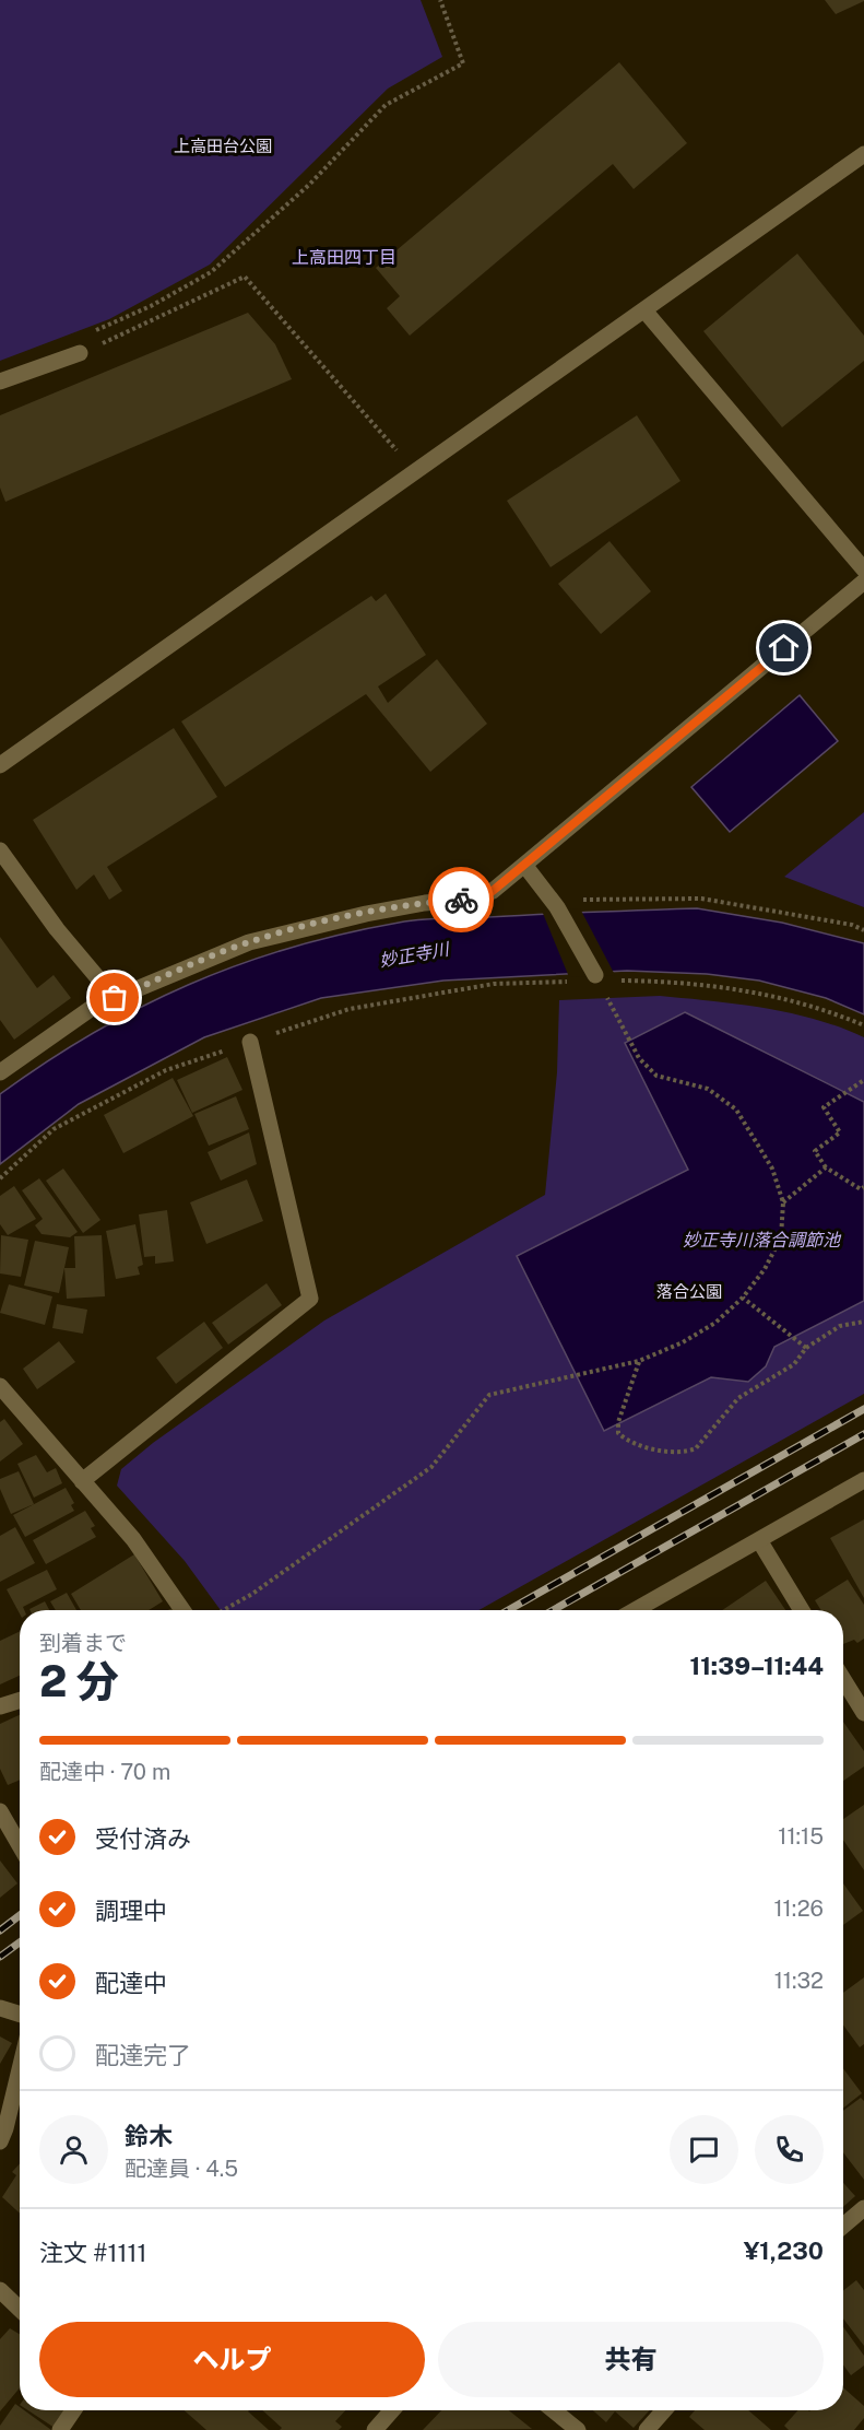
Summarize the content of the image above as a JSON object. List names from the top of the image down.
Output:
{
  "districts": ["上高田四丁目"],
  "water": ["妙正寺川", "妙正寺川落合調節池"],
  "parks": ["上高田台公園", "落合公園"],
  "page": {
    "heading": ["2 分", "到着まで", "11:39–11:44"],
    "panel": [
      "鈴木",
      "配達員 · 4.5",
      "注文 #1111",
      "¥1,230"
    ],
    "bar": "配達中 · 70 m",
    "list": [
      ["受付済み", "11:15"],
      ["調理中", "11:26"],
      ["配達中", "11:32"],
      "配達完了"
    ],
    "buttons": ["ヘルプ", "共有"]
  }
}
